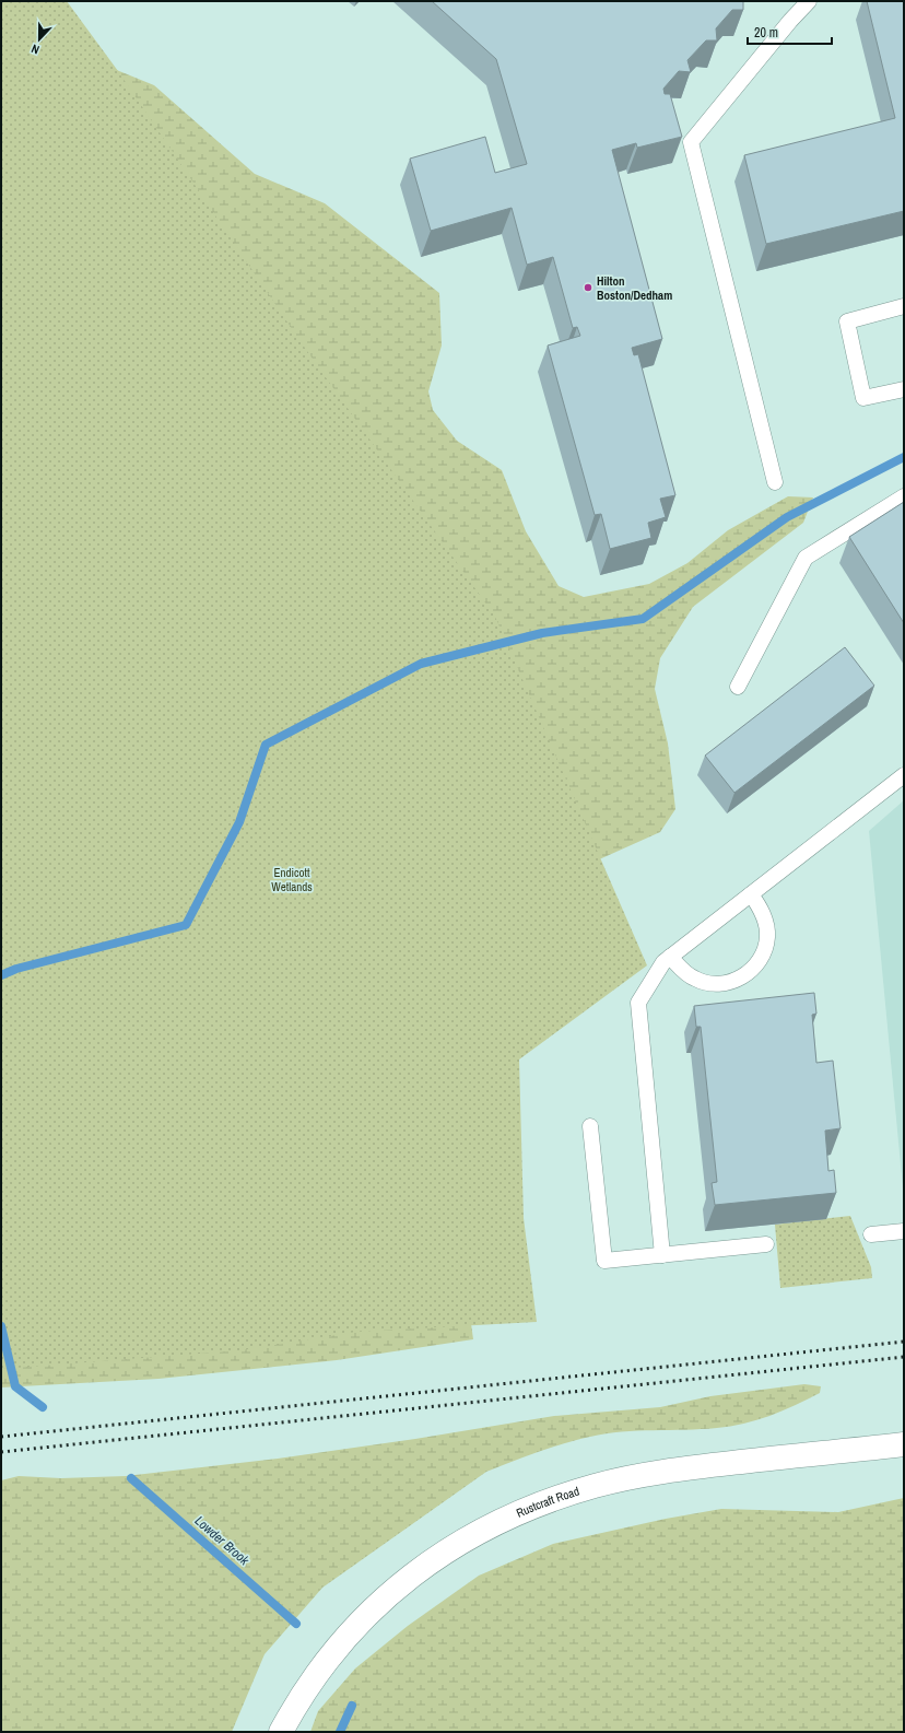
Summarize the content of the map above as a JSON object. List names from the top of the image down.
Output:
{
  "streets": {
    "main road": ["Rustcraft Road"]
  },
  "water": ["Lowder Brook"],
  "parks": ["Endicott Wetlands"],
  "places": ["Hilton Boston/Dedham"],
  "scale_bar": "20 m",
  "north": "bottom"
}
